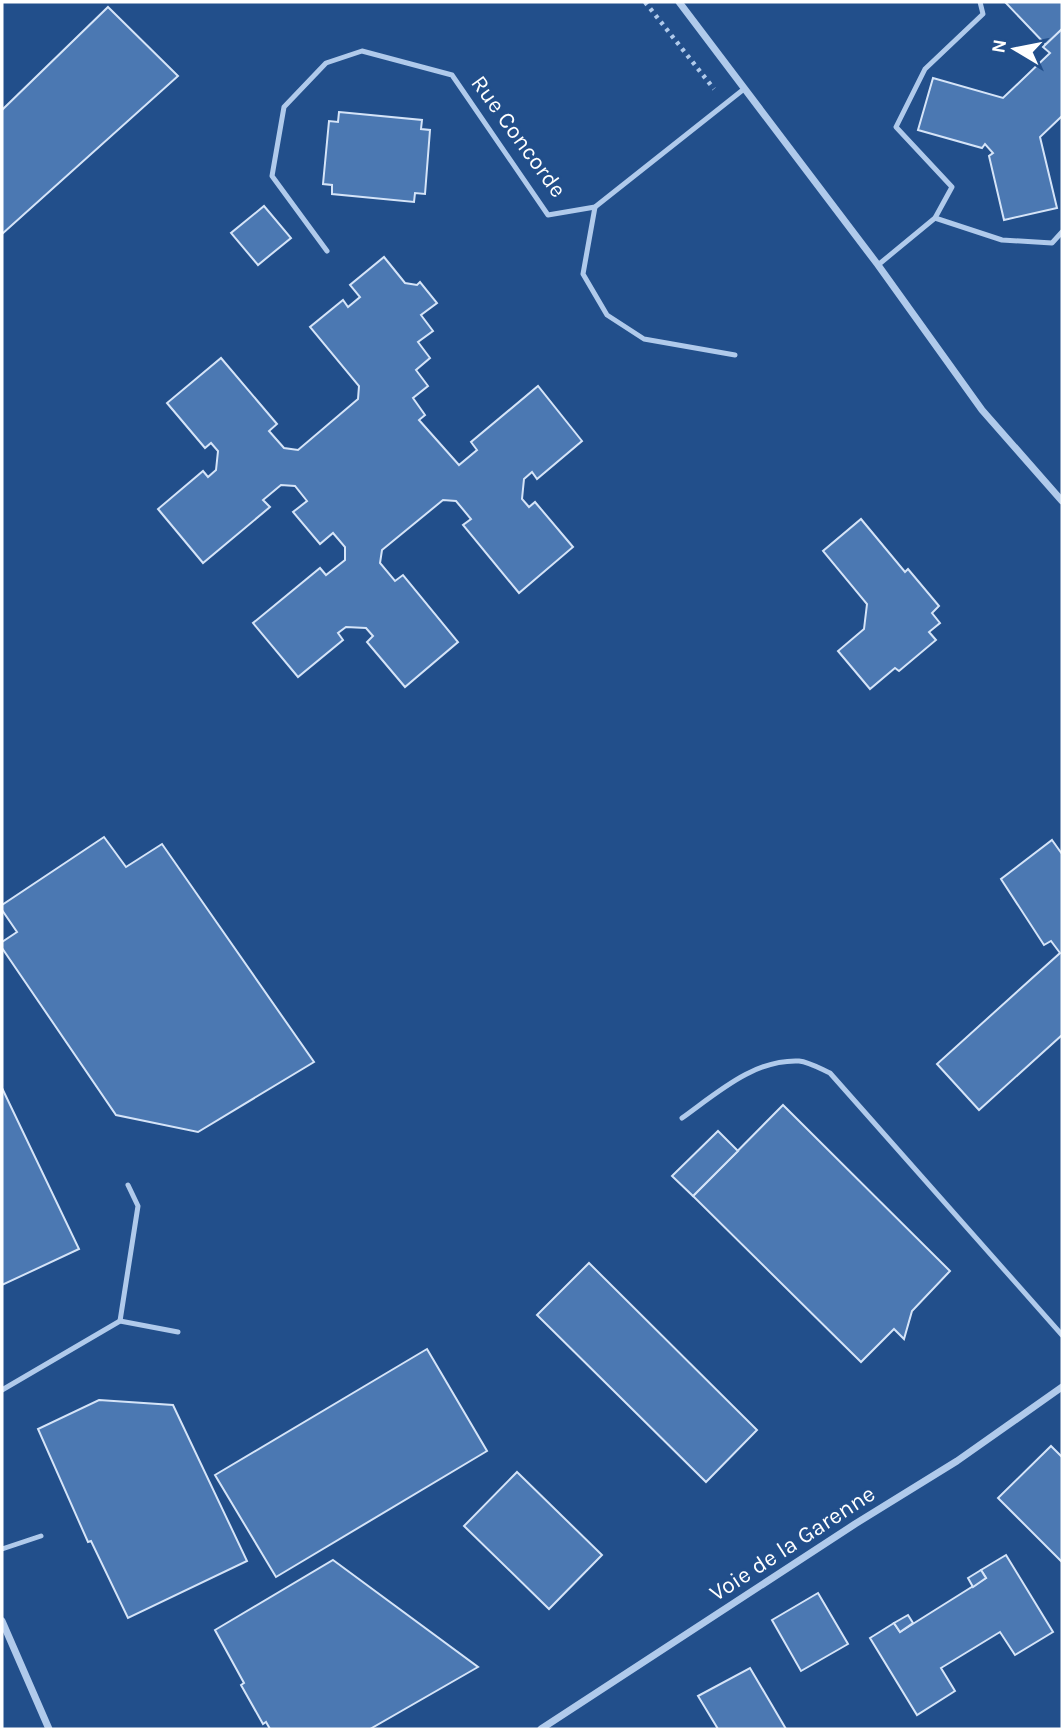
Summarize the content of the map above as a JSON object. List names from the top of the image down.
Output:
{
  "streets": {
    "street": ["Voie de la Garenne"],
    "lane": ["Rue Concorde"]
  },
  "north": "left"
}
